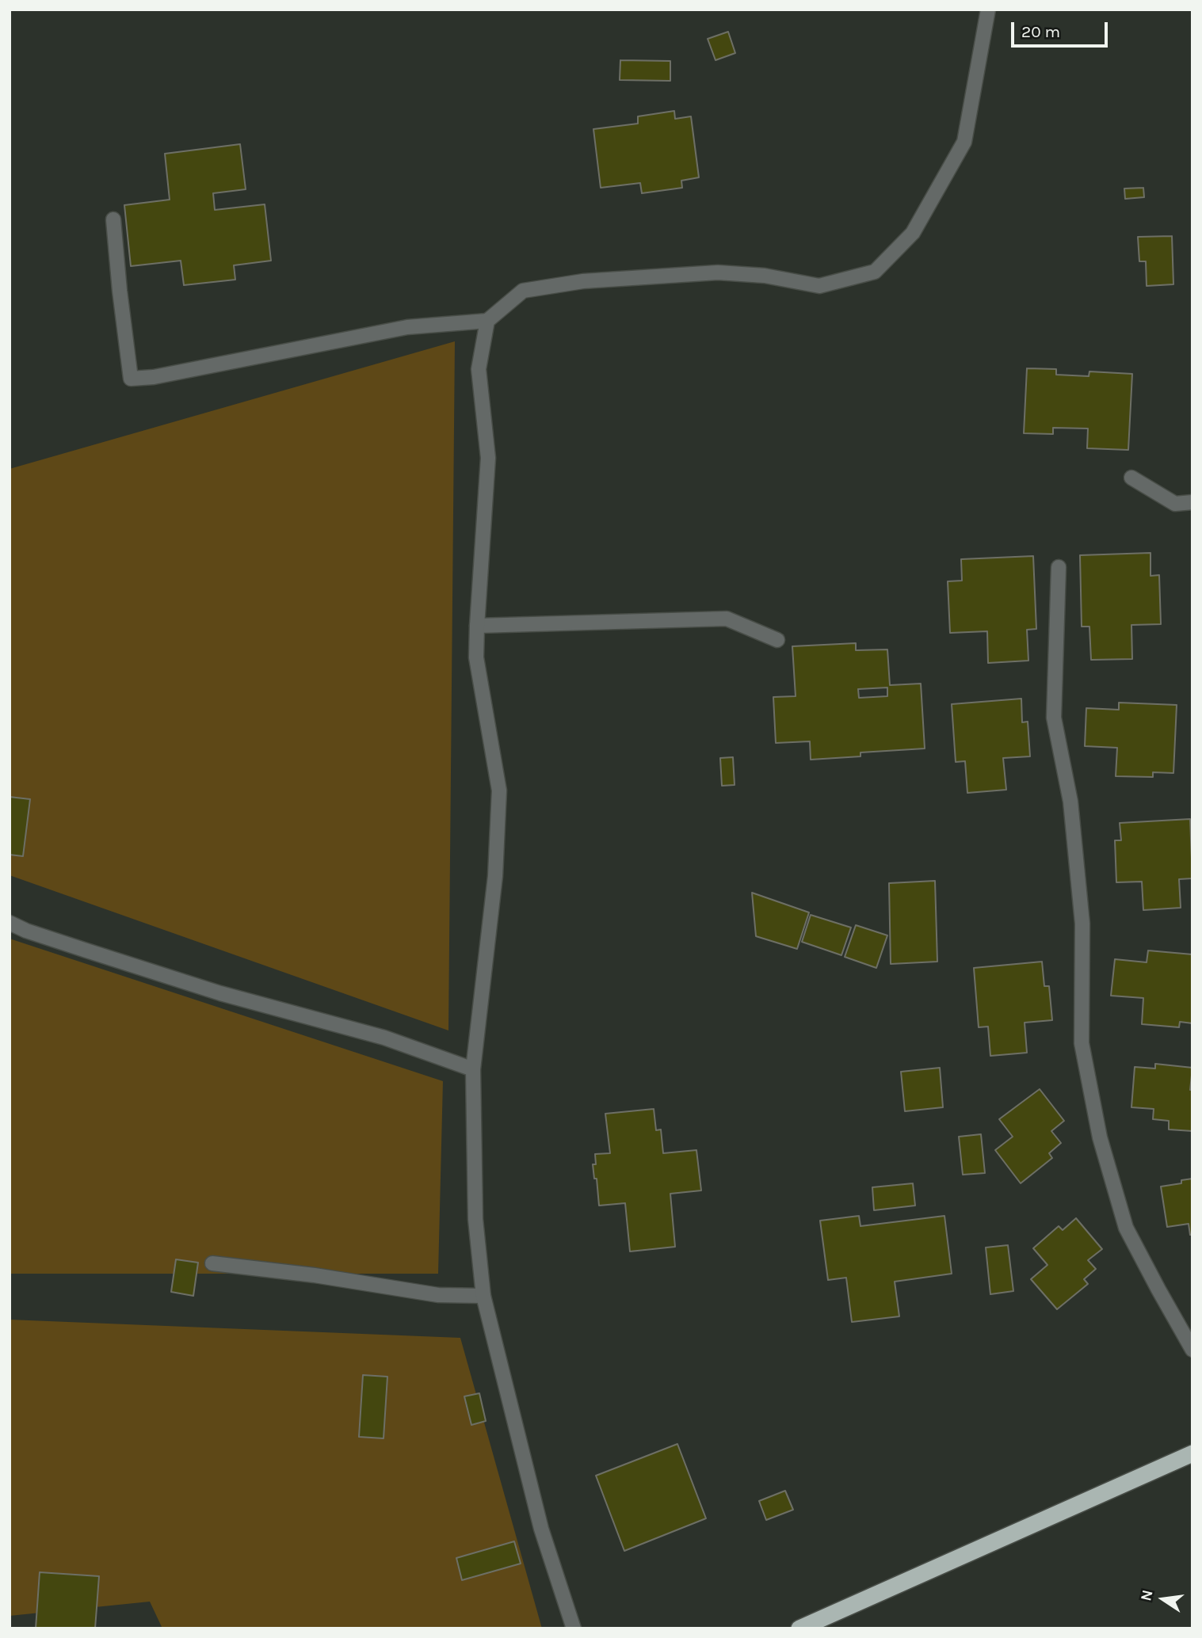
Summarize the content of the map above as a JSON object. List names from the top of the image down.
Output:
{
  "scale_bar": "20 m",
  "north": "left"
}
